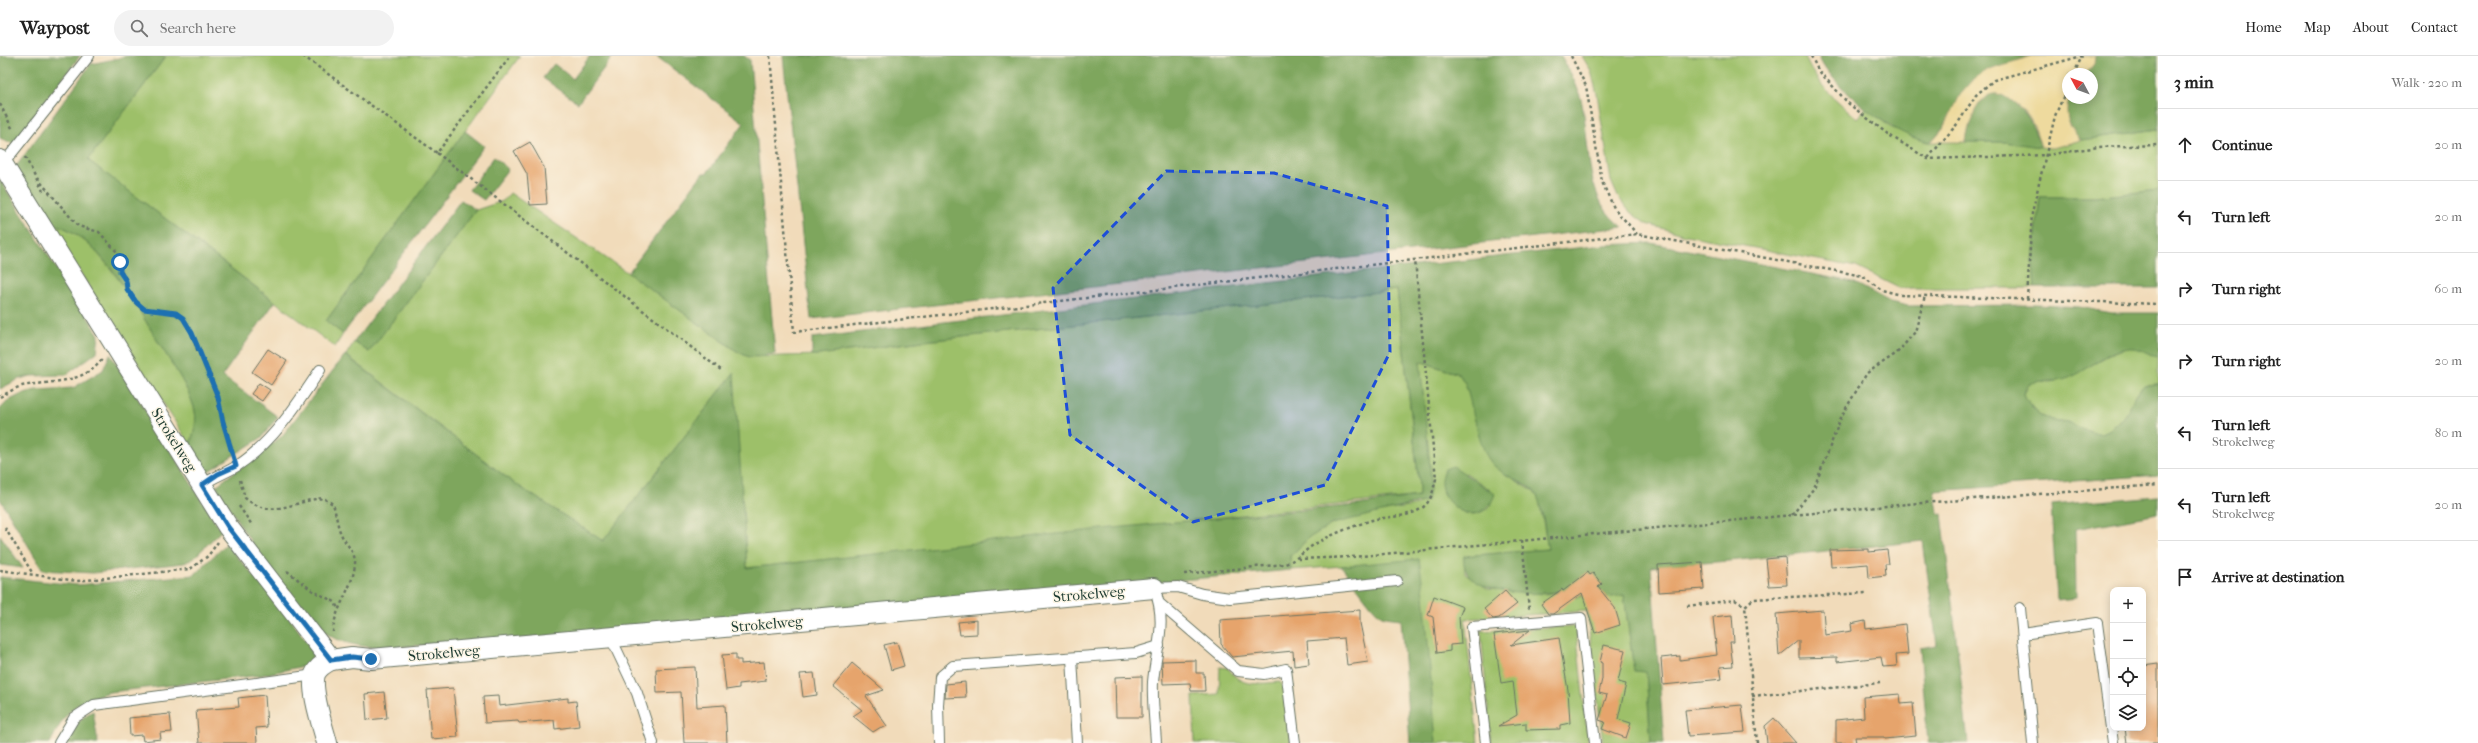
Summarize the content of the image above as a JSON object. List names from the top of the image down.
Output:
{
  "streets": {
    "street": ["Strokelweg"]
  },
  "north": "top left",
  "page": {
    "header": "Waypost",
    "search": "Search here",
    "nav": [
      "Home",
      "Map",
      "About",
      "Contact"
    ],
    "heading": ["3 min", "Walk · 220 m"],
    "list": [
      ["Continue", "20 m"],
      ["Turn left", "20 m"],
      ["Turn right", "60 m"],
      ["Turn right", "20 m"],
      ["Turn left", "Strokelweg", "80 m"],
      ["Turn left", "Strokelweg", "20 m"],
      "Arrive at destination"
    ],
    "map_buttons": ["+", "−"]
  }
}
